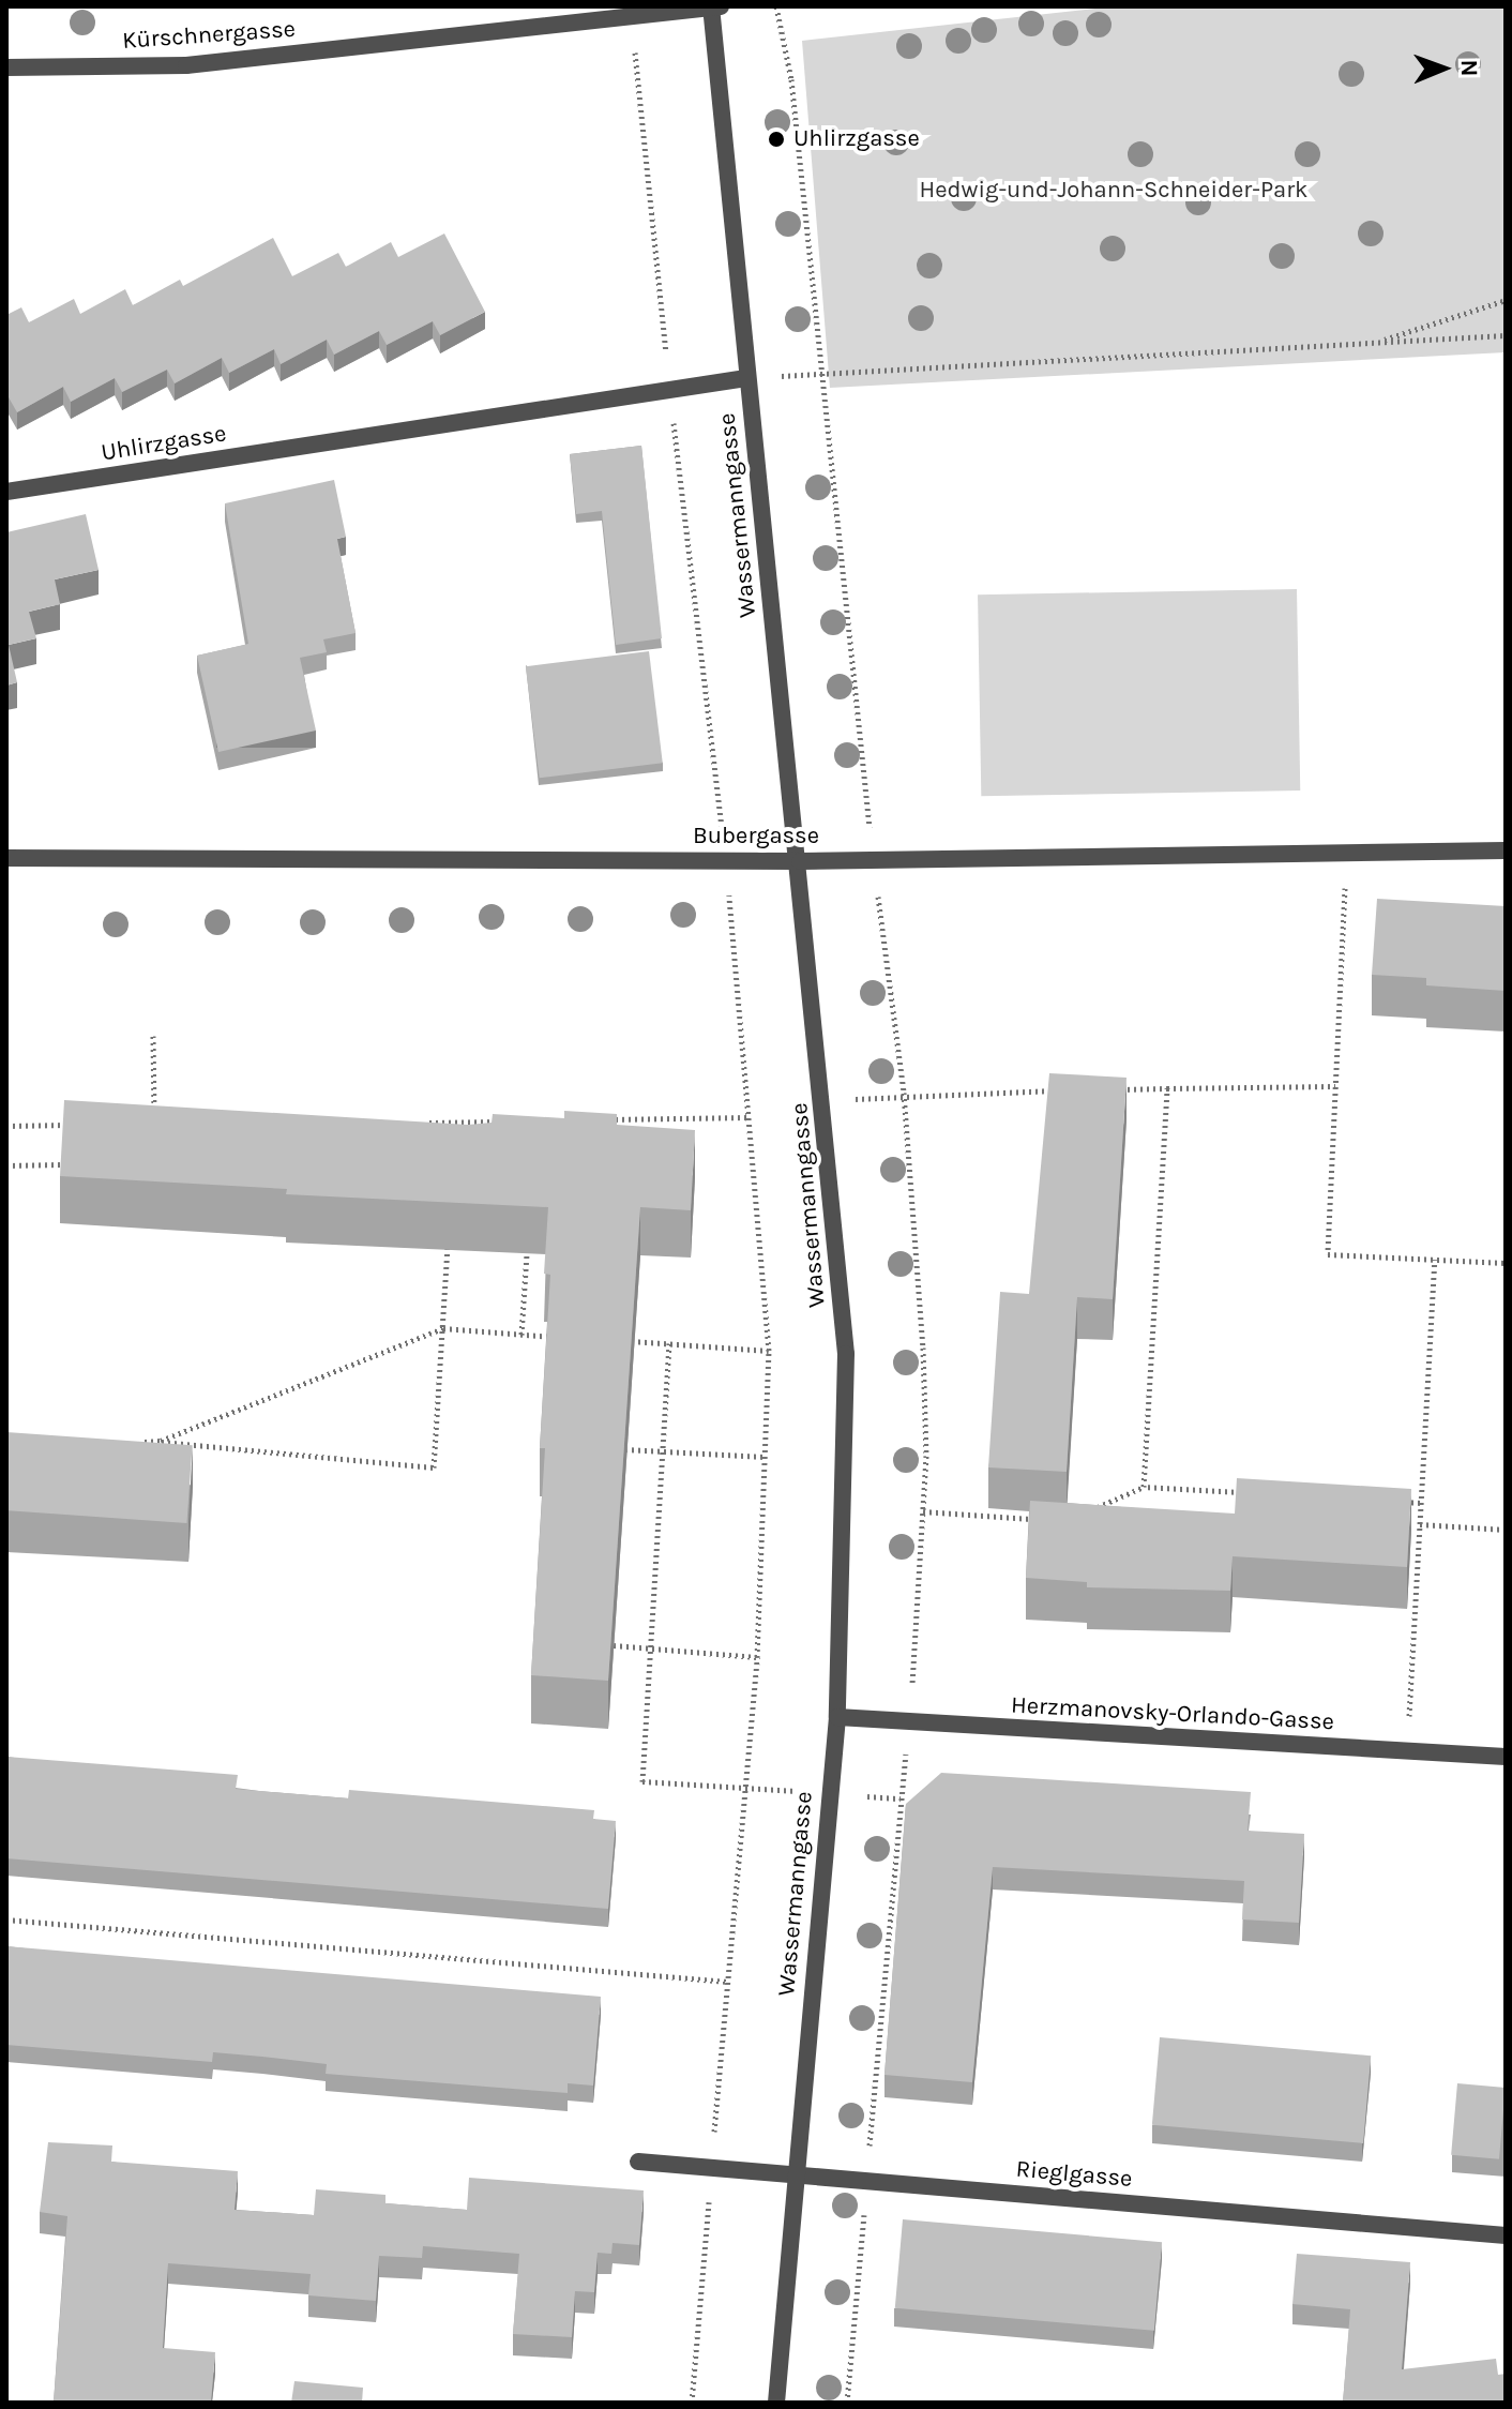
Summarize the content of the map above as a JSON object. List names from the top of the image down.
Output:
{
  "streets": {
    "street": [
      "Kürschnergasse",
      "Uhlirzgasse",
      "Wassermanngasse",
      "Bubergasse",
      "Herzmanovsky-Orlando-Gasse",
      "Rieglgasse"
    ]
  },
  "crossings": [
    ["Kürschnergasse", "Wassermanngasse"],
    ["Uhlirzgasse", "Wassermanngasse"],
    ["Wassermanngasse", "Bubergasse"],
    ["Wassermanngasse", "Herzmanovsky-Orlando-Gasse"],
    ["Wassermanngasse", "Rieglgasse"]
  ],
  "parks": ["Hedwig-und-Johann-Schneider-Park"],
  "places": ["Uhlirzgasse"],
  "north": "right"
}
